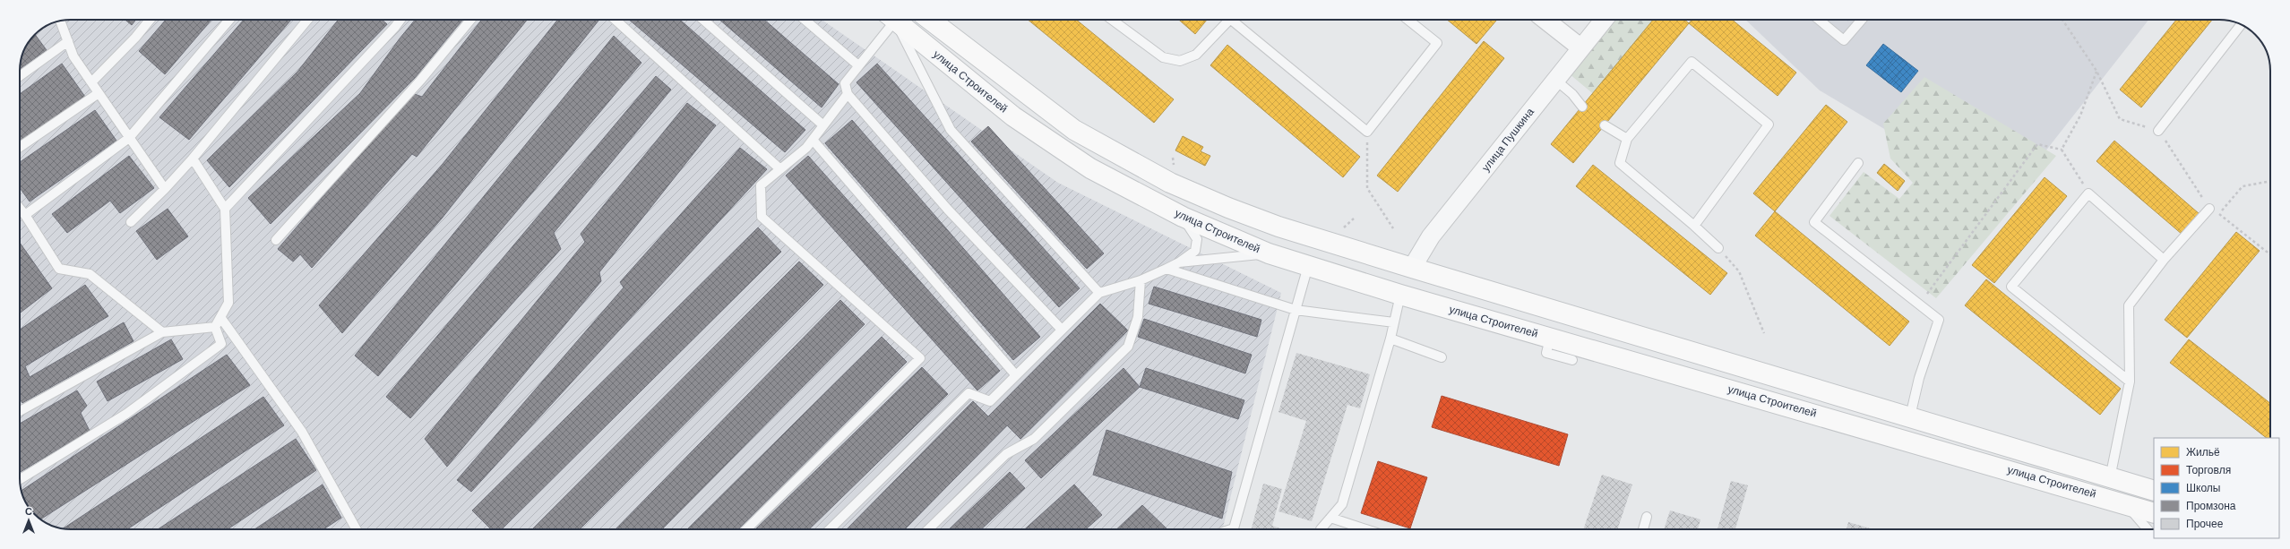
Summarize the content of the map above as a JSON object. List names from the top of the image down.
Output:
{
  "streets": {
    "main road": ["улица Строителей"],
    "street": ["улица Пушкина"]
  },
  "crossings": [
    ["улица Строителей", "улица Пушкина"]
  ],
  "legend": [
    "Жильё",
    "Торговля",
    "Школы",
    "Промзона",
    "Прочее"
  ],
  "north": "top"
}
